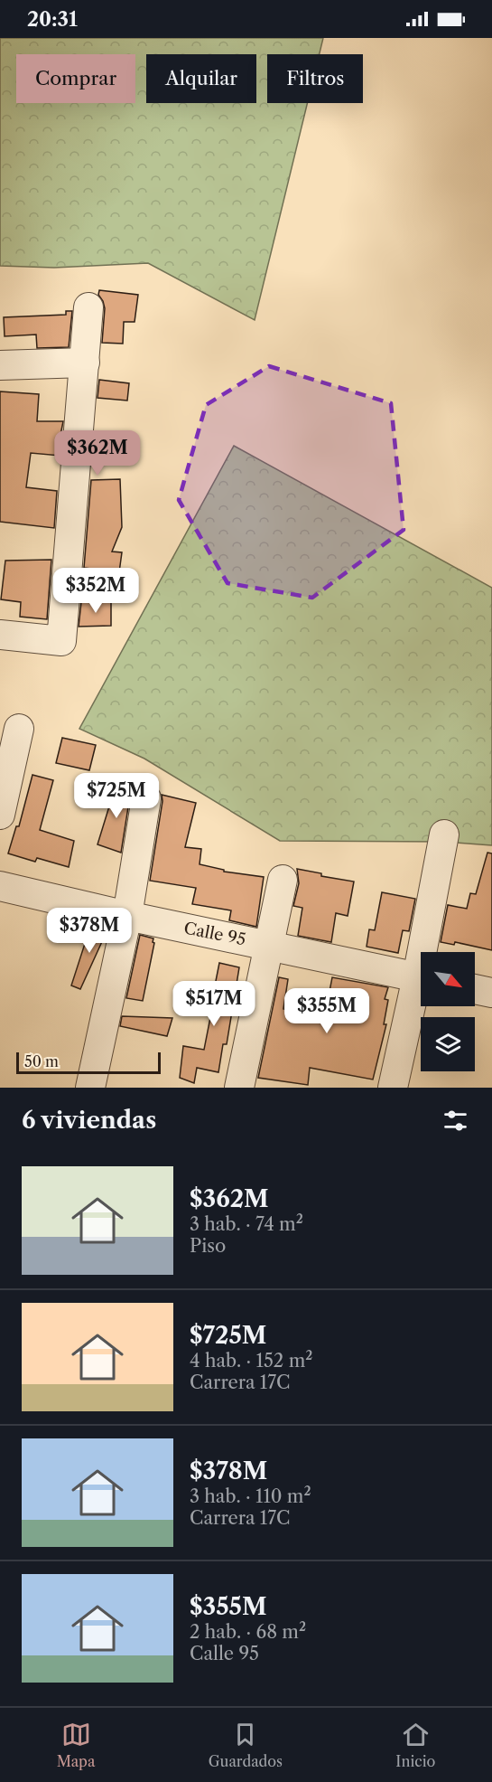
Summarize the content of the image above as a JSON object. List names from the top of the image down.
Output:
{
  "streets": {
    "street": ["Calle 95"]
  },
  "scale_bar": "50 m",
  "north": "bottom right",
  "page": {
    "status": "20:31",
    "chip": ["Comprar", "Alquilar", "Filtros"],
    "price": [
      "$362M",
      "$352M",
      "$725M",
      "$378M",
      "$517M",
      "$355M"
    ],
    "scale": "50 m",
    "heading": "6 viviendas",
    "list": [
      {
        "name": "$362M",
        "note": "3 hab. · 74 m² · Piso"
      },
      {
        "name": "$725M",
        "note": "4 hab. · 152 m² · Carrera 17C"
      },
      {
        "name": "$378M",
        "note": "3 hab. · 110 m² · Carrera 17C"
      },
      {
        "name": "$355M",
        "note": "2 hab. · 68 m² · Calle 95"
      }
    ],
    "tabs": ["Mapa", "Guardados", "Inicio"]
  }
}
